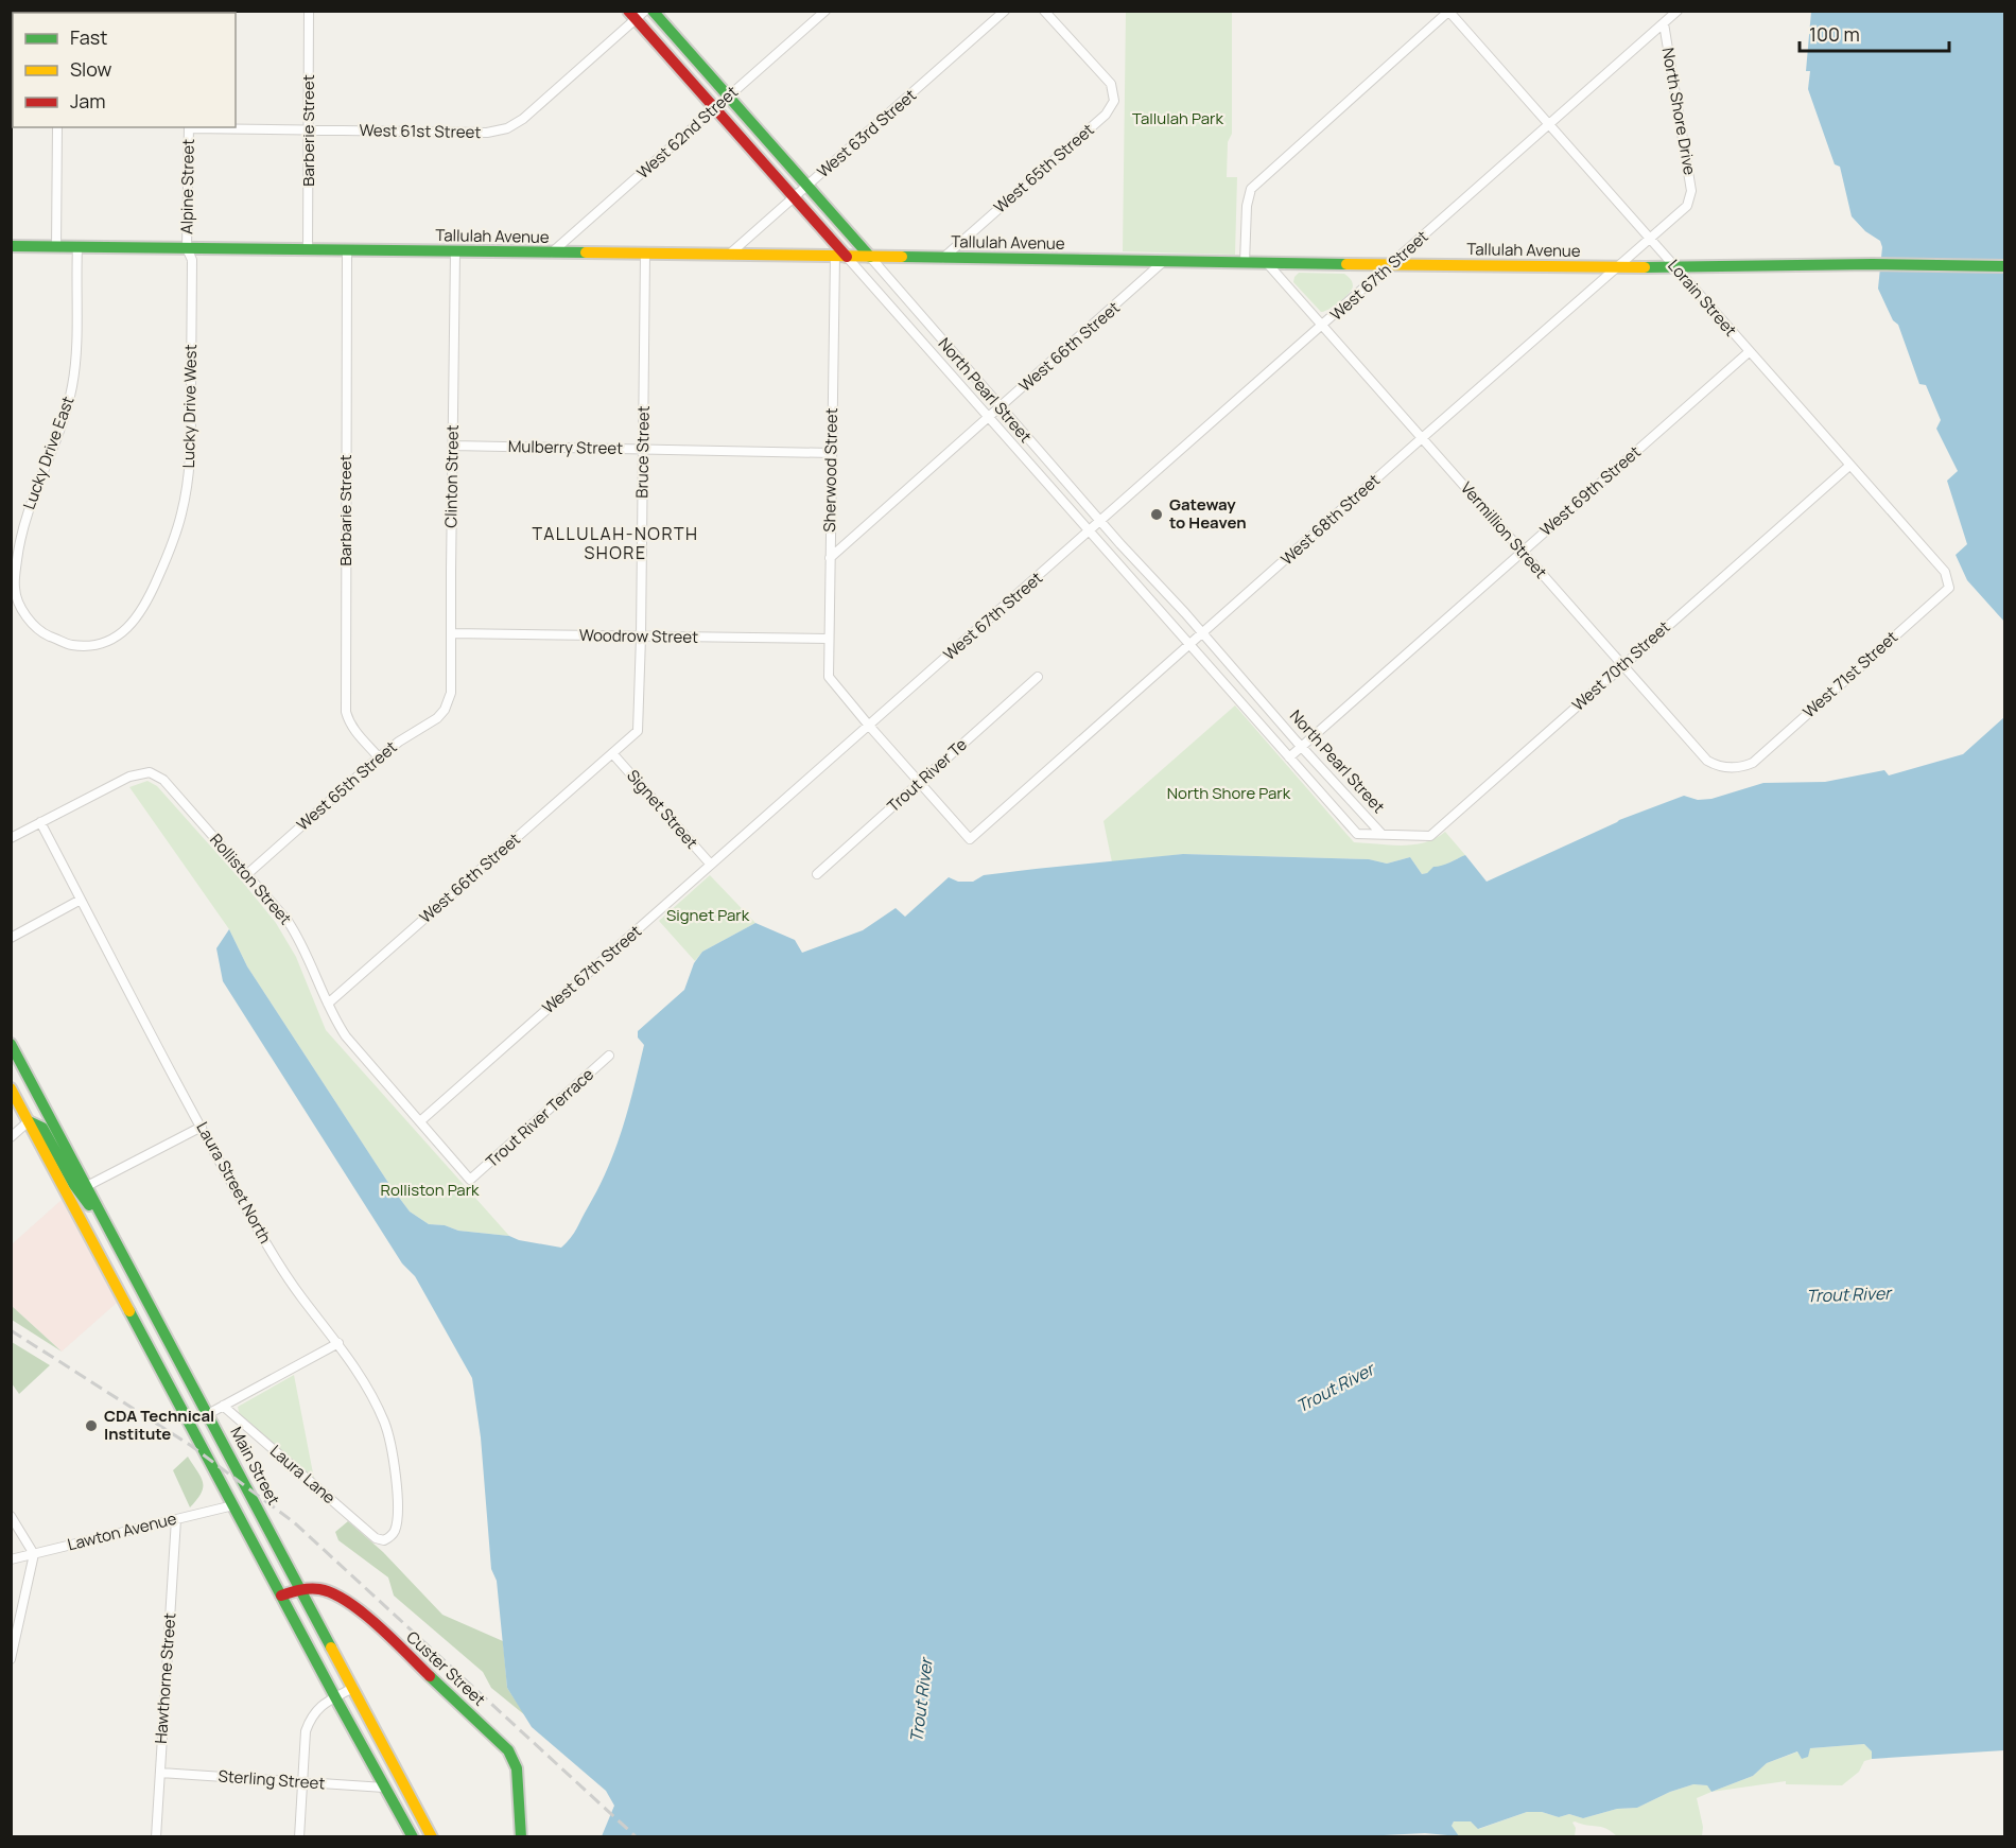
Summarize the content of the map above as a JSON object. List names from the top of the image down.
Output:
{
  "streets": {
    "main road": [
      "Tallulah Avenue",
      "North Pearl Street",
      "Main Street",
      "Custer Street"
    ],
    "street": [
      "North Shore Drive",
      "Barberie Street",
      "West 61st Street",
      "West 62nd Street",
      "West 63rd Street",
      "West 65th Street",
      "Alpine Street",
      "West 67th Street",
      "Lorain Street",
      "West 66th Street",
      "Lucky Drive West",
      "Mulberry Street",
      "Bruce Street",
      "Lucky Drive East",
      "Sherwood Street",
      "Clinton Street",
      "West 69th Street",
      "Barbarie Street",
      "West 68th Street",
      "Vermillion Street",
      "Woodrow Street",
      "West 70th Street",
      "West 71st Street",
      "Trout River Te",
      "Signet Street",
      "Rolliston Street",
      "Trout River Terrace",
      "Laura Street North",
      "Laura Lane",
      "Lawton Avenue",
      "Hawthorne Street",
      "Sterling Street"
    ]
  },
  "crossings": [
    ["North Shore Drive", "West 67th Street"],
    ["North Shore Drive", "West 68th Street"],
    ["Barberie Street", "West 61st Street"],
    ["Barberie Street", "Tallulah Avenue"],
    ["West 61st Street", "Alpine Street"],
    ["West 61st Street", "North Pearl Street"],
    ["West 62nd Street", "Tallulah Avenue"],
    ["West 62nd Street", "North Pearl Street"],
    ["West 63rd Street", "Tallulah Avenue"],
    ["West 63rd Street", "North Pearl Street"],
    ["West 65th Street", "Tallulah Avenue"],
    ["West 65th Street", "Clinton Street"],
    ["West 65th Street", "Barbarie Street"],
    ["West 65th Street", "Rolliston Street"],
    ["Alpine Street", "Tallulah Avenue"],
    ["Alpine Street", "Lucky Drive West"],
    ["Tallulah Avenue", "West 67th Street"],
    ["Tallulah Avenue", "Lorain Street"],
    ["Tallulah Avenue", "West 66th Street"],
    ["Tallulah Avenue", "North Pearl Street"],
    ["Tallulah Avenue", "Lucky Drive West"],
    ["Tallulah Avenue", "Bruce Street"],
    ["Tallulah Avenue", "Lucky Drive East"],
    ["Tallulah Avenue", "Sherwood Street"],
    ["Tallulah Avenue", "Clinton Street"],
    ["Tallulah Avenue", "Barbarie Street"],
    ["Tallulah Avenue", "West 68th Street"],
    ["Tallulah Avenue", "Vermillion Street"],
    ["West 67th Street", "Lorain Street"],
    ["West 67th Street", "North Pearl Street"],
    ["West 67th Street", "Sherwood Street"],
    ["West 67th Street", "Vermillion Street"],
    ["West 67th Street", "Signet Street"],
    ["West 67th Street", "Trout River Terrace"],
    ["Lorain Street", "West 69th Street"],
    ["Lorain Street", "West 68th Street"],
    ["Lorain Street", "West 70th Street"],
    ["Lorain Street", "West 71st Street"],
    ["West 66th Street", "North Pearl Street"],
    ["West 66th Street", "Bruce Street"],
    ["West 66th Street", "Sherwood Street"],
    ["West 66th Street", "Signet Street"],
    ["West 66th Street", "Rolliston Street"],
    ["North Pearl Street", "Sherwood Street"],
    ["North Pearl Street", "West 69th Street"],
    ["North Pearl Street", "West 68th Street"],
    ["North Pearl Street", "West 70th Street"],
    ["Lucky Drive West", "Lucky Drive East"],
    ["Mulberry Street", "Bruce Street"],
    ["Mulberry Street", "Sherwood Street"],
    ["Mulberry Street", "Clinton Street"],
    ["Bruce Street", "Woodrow Street"],
    ["Bruce Street", "Signet Street"],
    ["Sherwood Street", "Woodrow Street"],
    ["Clinton Street", "Woodrow Street"],
    ["West 69th Street", "Vermillion Street"],
    ["West 68th Street", "Vermillion Street"],
    ["West 68th Street", "Trout River Te"],
    ["Vermillion Street", "West 70th Street"],
    ["Vermillion Street", "West 71st Street"],
    ["Rolliston Street", "Laura Street North"],
    ["Laura Street North", "Laura Lane"],
    ["Main Street", "Custer Street"],
    ["Lawton Avenue", "Hawthorne Street"],
    ["Hawthorne Street", "Sterling Street"]
  ],
  "districts": ["TALLULAH-NORTH SHORE"],
  "water": ["Trout River"],
  "parks": [
    "Tallulah Park",
    "North Shore Park",
    "Signet Park",
    "Rolliston Park"
  ],
  "places": ["Gateway to Heaven", "CDA Technical Institute"],
  "legend": ["Fast", "Slow", "Jam"],
  "scale_bar": "100 m"
}
